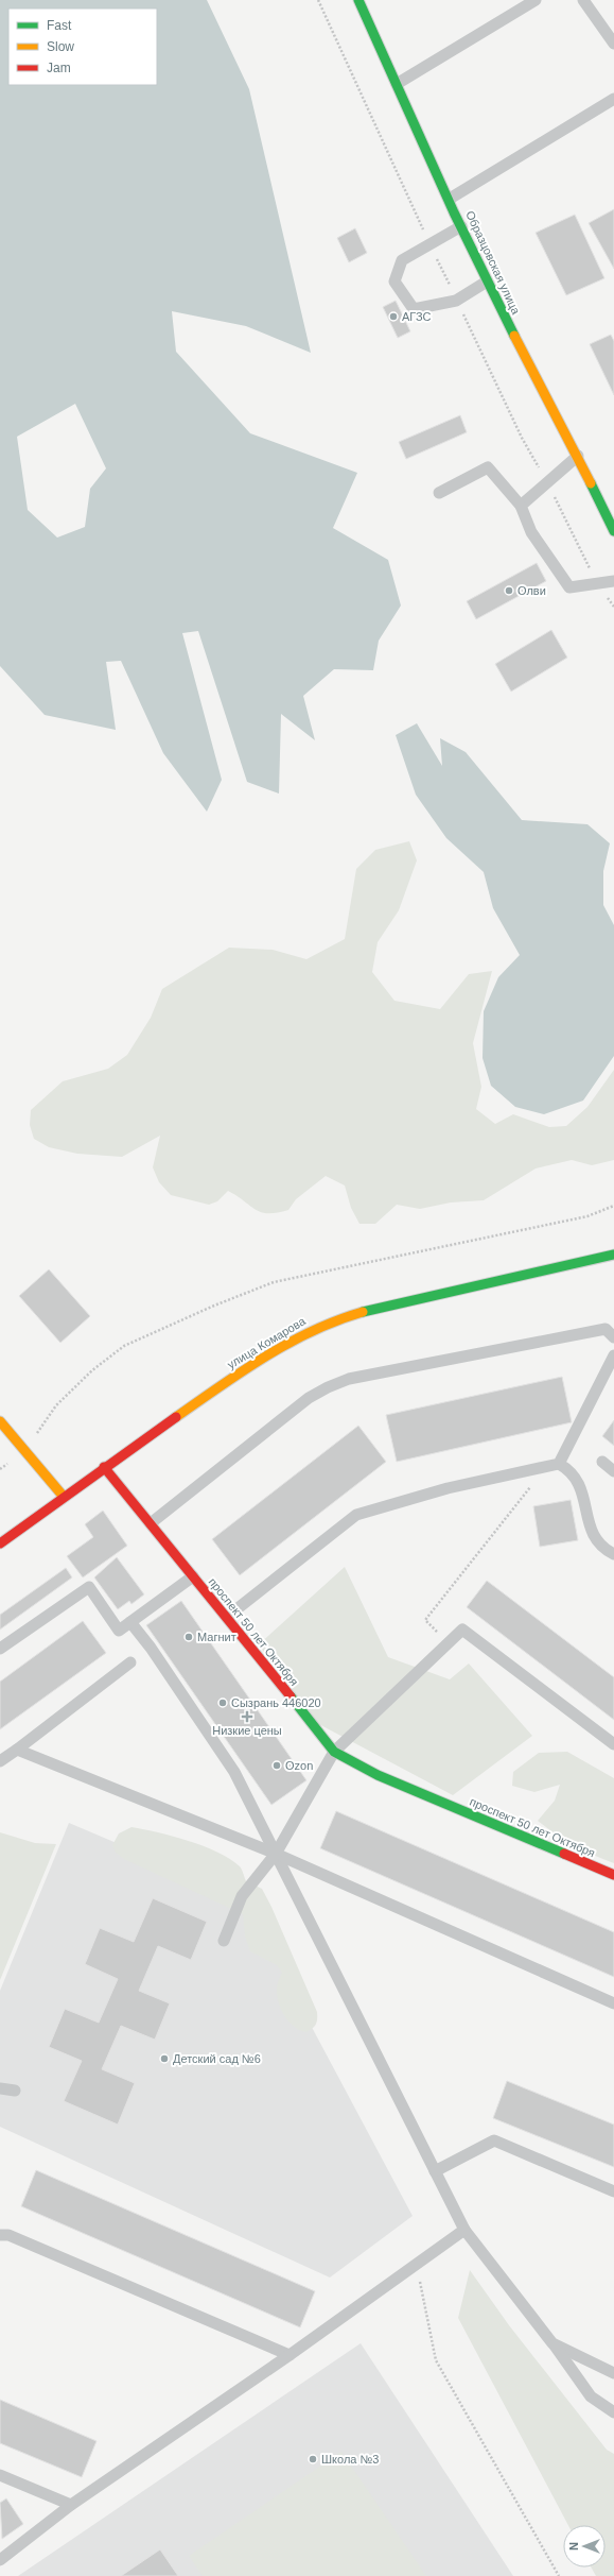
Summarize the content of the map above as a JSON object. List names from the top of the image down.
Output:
{
  "streets": {
    "main road": ["Образцовская улица", "улица Комарова", "проспект 50 лет Октября"]
  },
  "crossings": [
    ["улица Комарова", "проспект 50 лет Октября"]
  ],
  "places": {
    "other": [
      "АГЗС",
      "Олви",
      "Магнит",
      "Сызрань 446020",
      "Ozon",
      "Детский сад №6",
      "Школа №3"
    ],
    "health": ["Низкие цены"]
  },
  "legend": ["Fast", "Slow", "Jam"],
  "north": "left"
}
